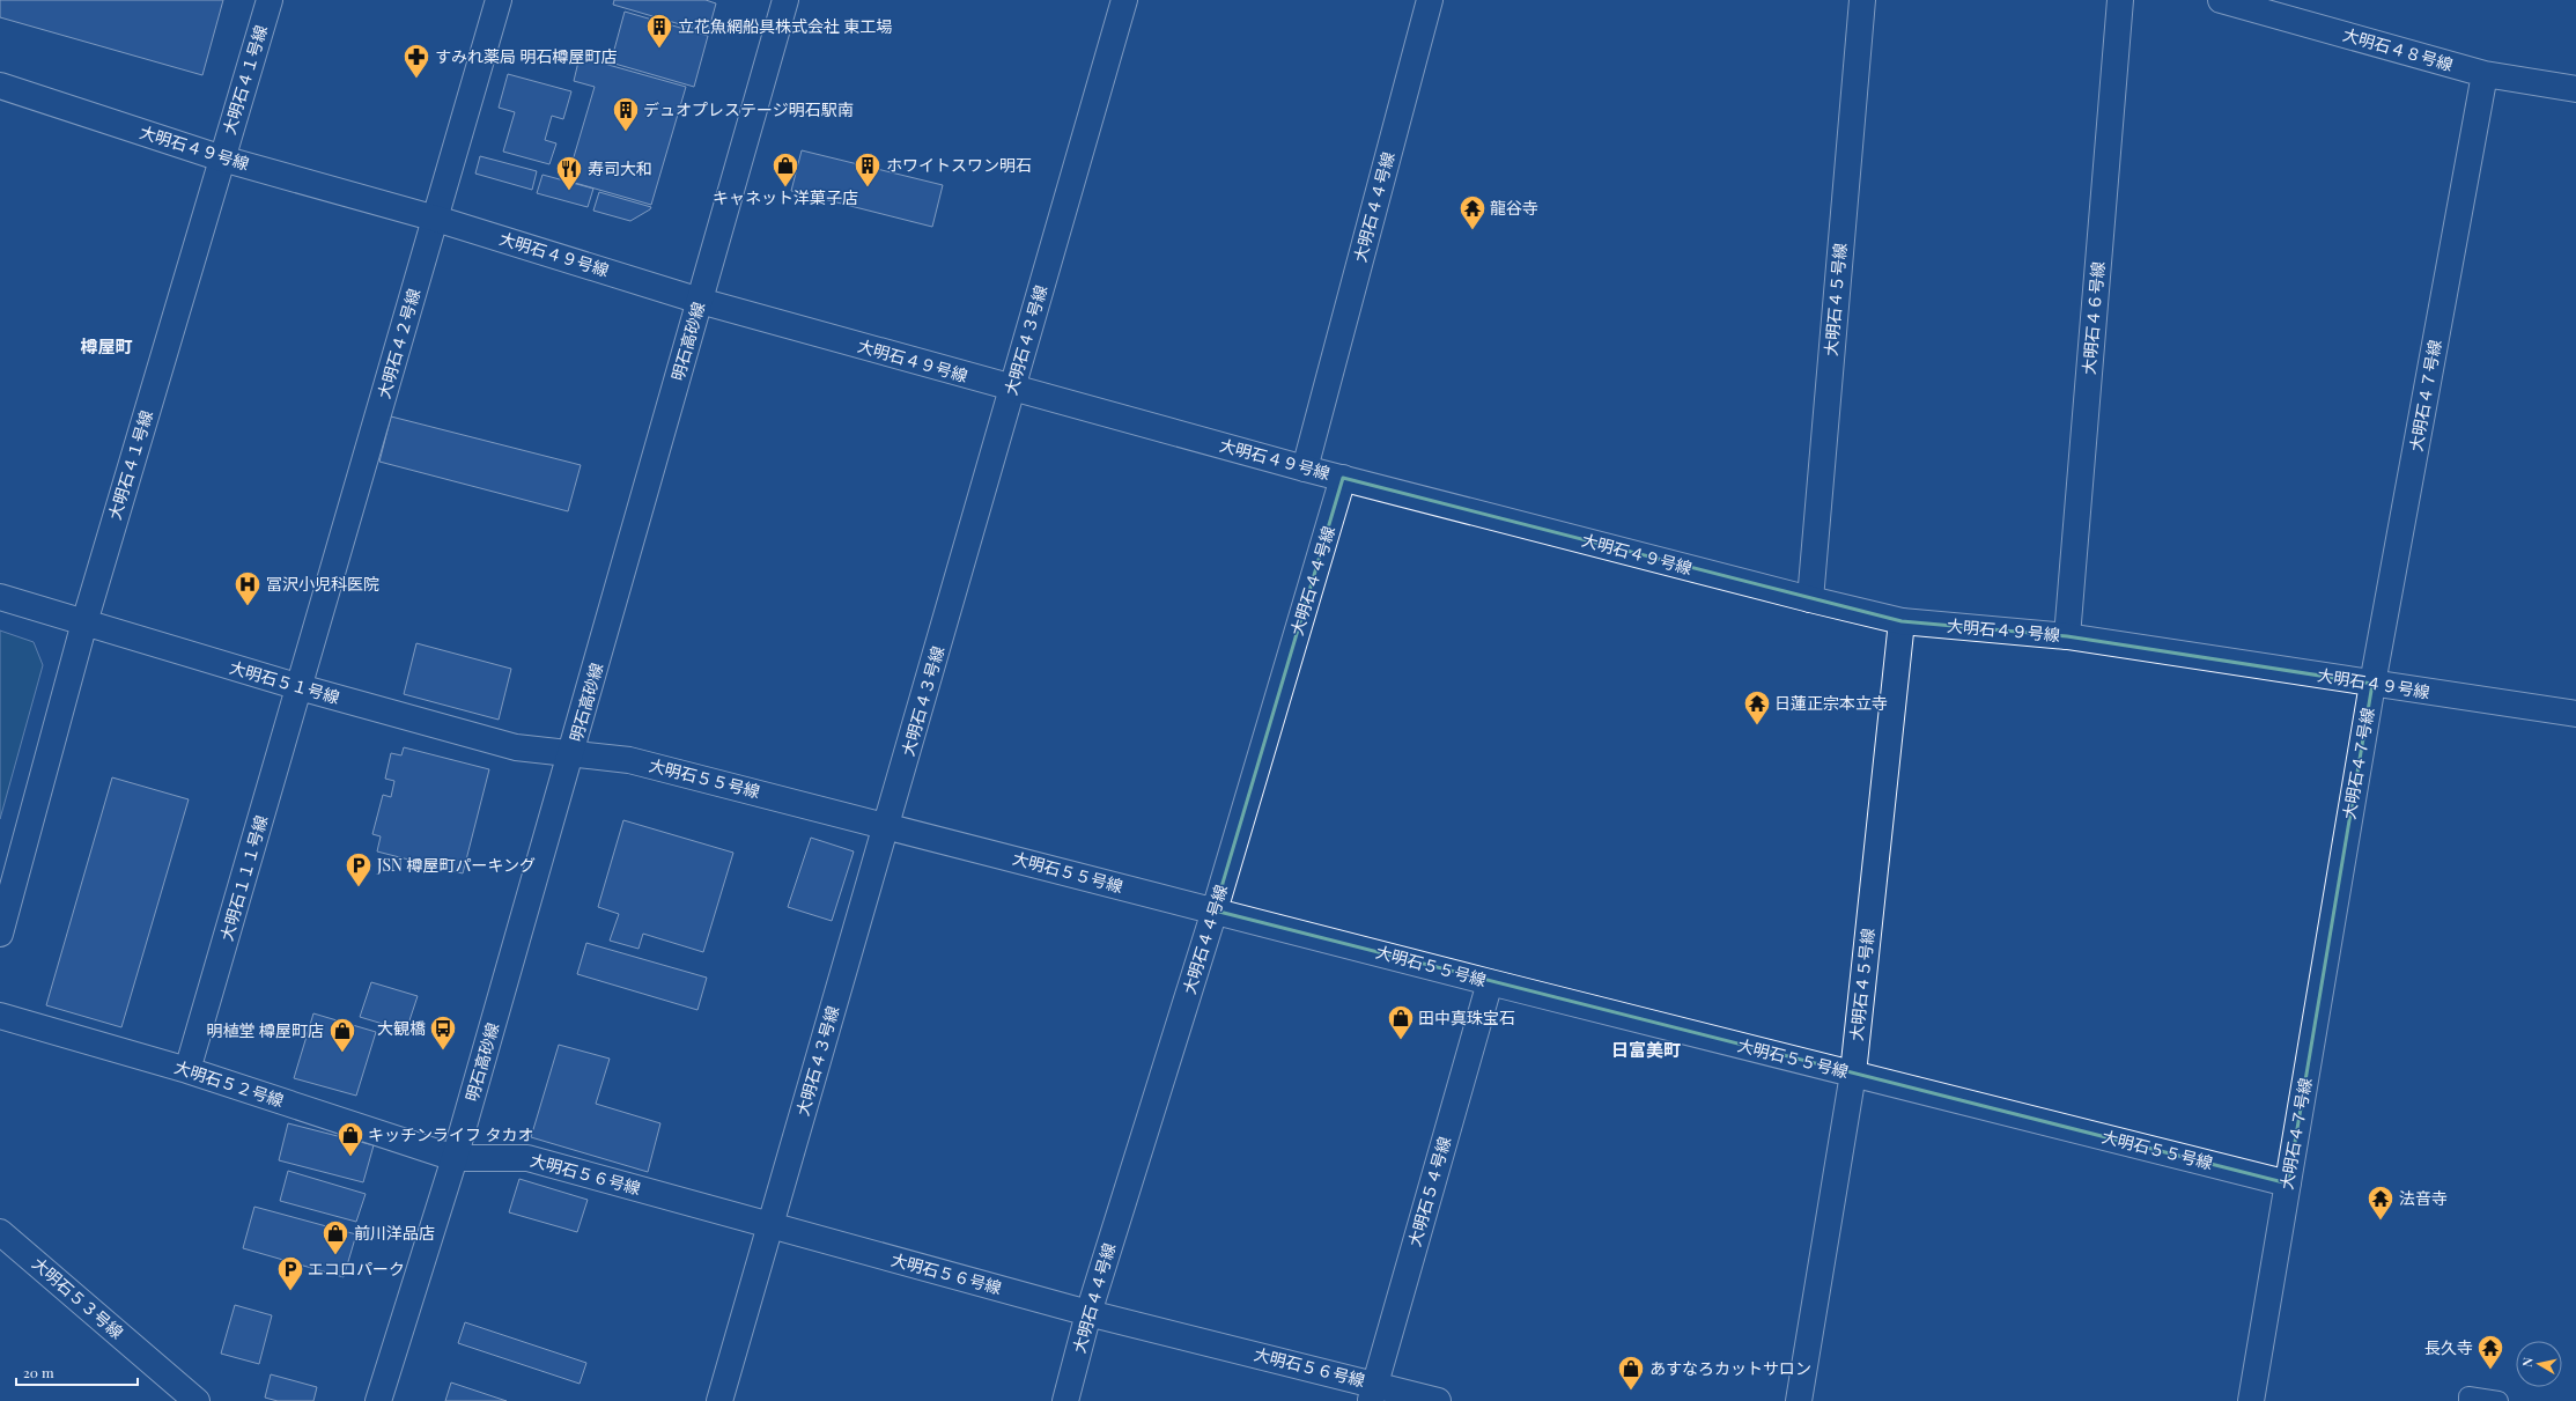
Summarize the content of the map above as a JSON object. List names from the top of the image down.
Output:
{
  "streets": {
    "street": [
      "大明石４８号線",
      "大明石４１号線",
      "大明石４９号線",
      "大明石４４号線",
      "大明石４５号線",
      "大明石４６号線",
      "大明石４３号線",
      "明石高砂線",
      "大明石４２号線",
      "大明石４７号線",
      "大明石５１号線",
      "大明石５５号線",
      "大明石１１１号線",
      "大明石５２号線",
      "大明石５６号線",
      "大明石５４号線",
      "大明石５３号線"
    ]
  },
  "crossings": [
    ["大明石４８号線", "大明石４７号線"],
    ["大明石４１号線", "大明石４９号線"],
    ["大明石４１号線", "大明石５１号線"],
    ["大明石４９号線", "大明石４４号線"],
    ["大明石４９号線", "大明石４５号線"],
    ["大明石４９号線", "大明石４６号線"],
    ["大明石４９号線", "大明石４３号線"],
    ["大明石４９号線", "明石高砂線"],
    ["大明石４９号線", "大明石４２号線"],
    ["大明石４９号線", "大明石４７号線"],
    ["大明石４４号線", "大明石５５号線"],
    ["大明石４４号線", "大明石５６号線"],
    ["大明石４５号線", "大明石５５号線"],
    ["大明石４３号線", "大明石５５号線"],
    ["大明石４３号線", "大明石５６号線"],
    ["明石高砂線", "大明石５１号線"],
    ["明石高砂線", "大明石５５号線"],
    ["明石高砂線", "大明石５２号線"],
    ["明石高砂線", "大明石５６号線"],
    ["大明石４２号線", "大明石５１号線"],
    ["大明石４２号線", "大明石１１１号線"],
    ["大明石４７号線", "大明石５５号線"],
    ["大明石５１号線", "大明石５５号線"],
    ["大明石５１号線", "大明石１１１号線"],
    ["大明石５５号線", "大明石５４号線"],
    ["大明石１１１号線", "大明石５２号線"],
    ["大明石５２号線", "大明石５６号線"],
    ["大明石５６号線", "大明石５４号線"]
  ],
  "districts": ["樽屋町", "日富美町"],
  "places": {
    "building": ["立花魚網船具株式会社 東工場", "デュオプレステージ明石駅南", "ホワイトスワン明石"],
    "pharmacy": ["すみれ薬局 明石樽屋町店"],
    "shop": [
      "キャネット洋菓子店",
      "田中真珠宝石",
      "明植堂 樽屋町店",
      "キッチンライフ タカオ",
      "前川洋品店",
      "あすなろカットサロン"
    ],
    "restaurant": ["寿司大和"],
    "temple": [
      "龍谷寺",
      "日蓮正宗本立寺",
      "法音寺",
      "長久寺"
    ],
    "hospital": ["冨沢小児科医院"],
    "parking": ["JSN 樽屋町パーキング", "エコロパーク"],
    "bus stop": ["大観橋"]
  },
  "scale_bar": "20 m",
  "north": "left"
}
